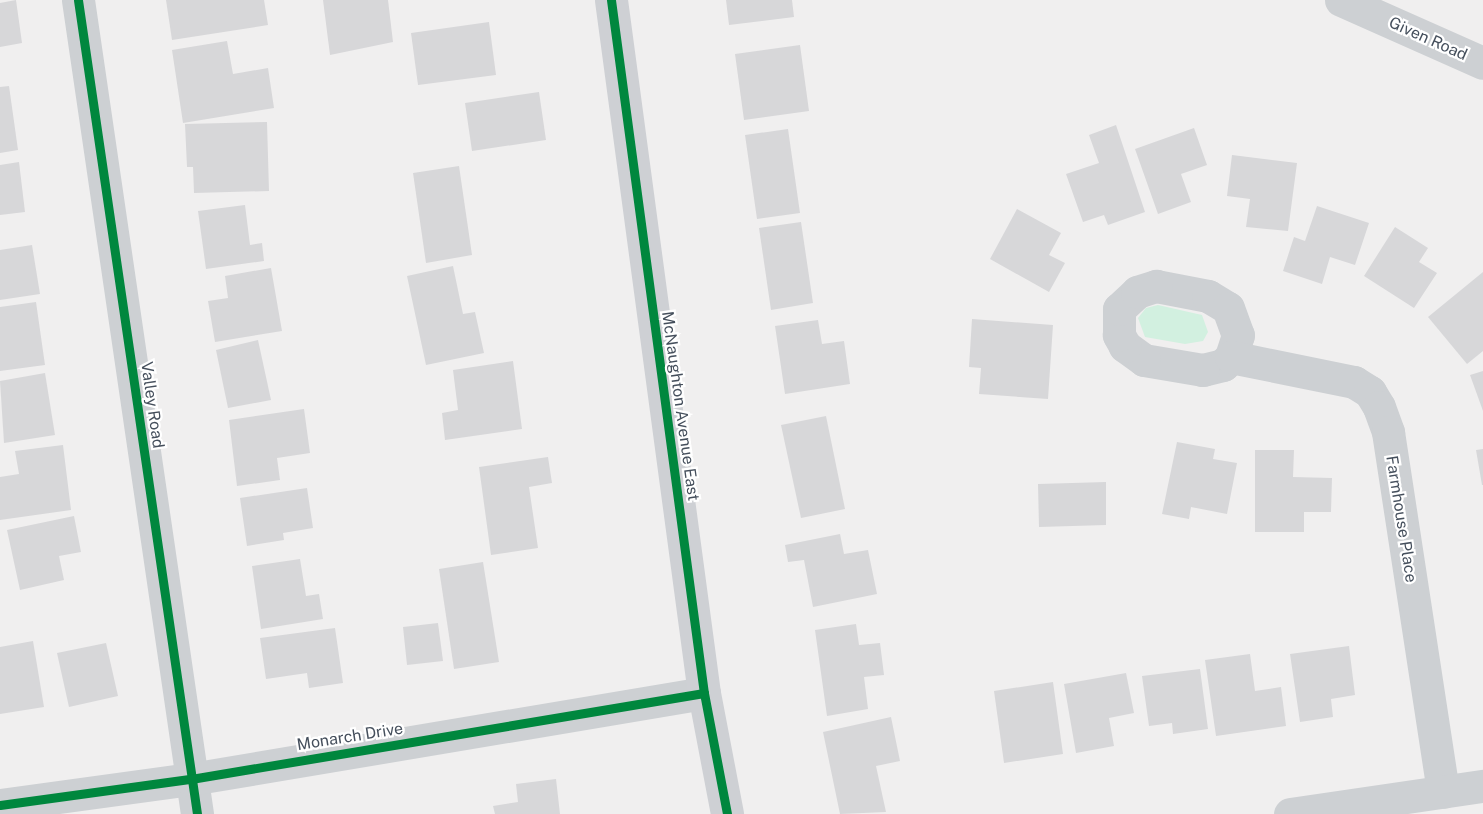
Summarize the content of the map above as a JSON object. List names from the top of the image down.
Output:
{
  "streets": {
    "main road": ["McNaughton Avenue East"],
    "street": [
      "Given Road",
      "Valley Road",
      "Farmhouse Place",
      "Monarch Drive"
    ]
  },
  "crossings": [
    ["Valley Road", "Monarch Drive"],
    ["McNaughton Avenue East", "Monarch Drive"]
  ]
}
